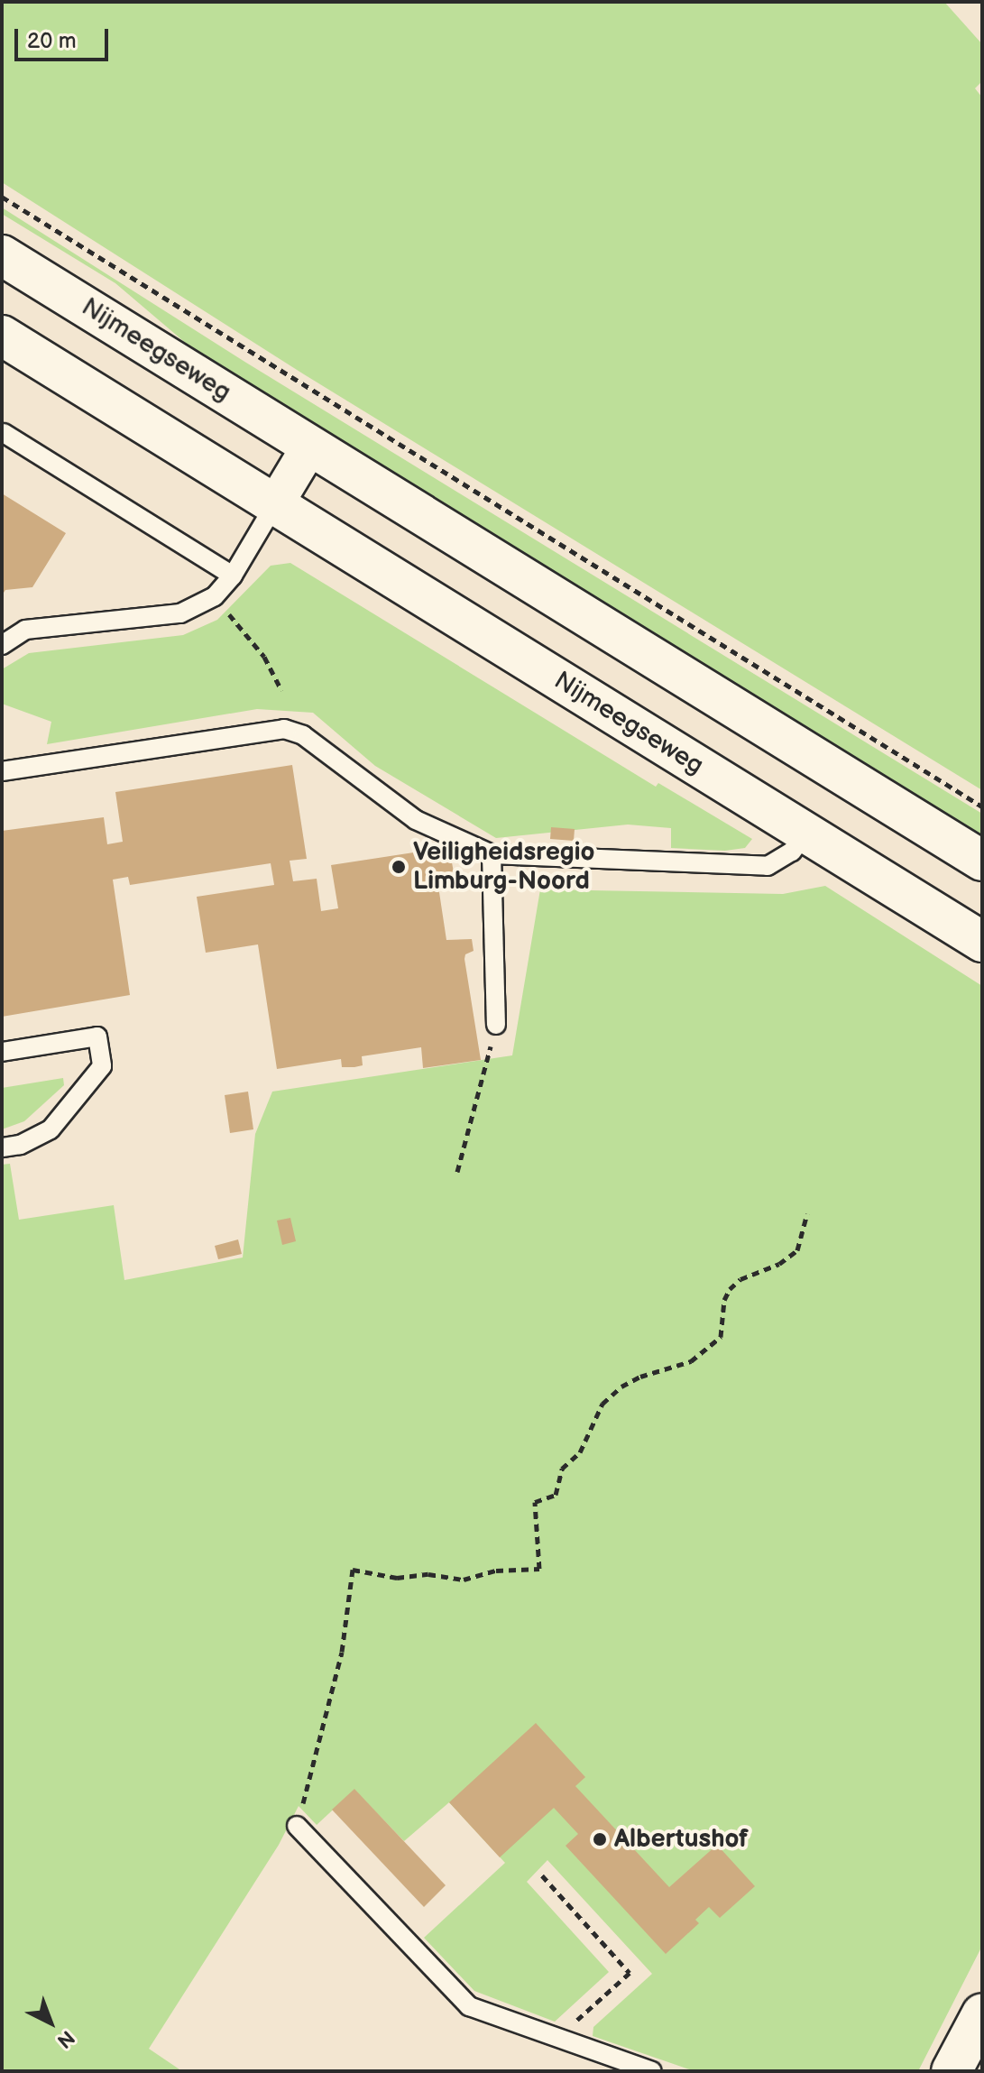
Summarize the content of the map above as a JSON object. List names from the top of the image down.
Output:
{
  "streets": {
    "main road": ["Nijmeegseweg"]
  },
  "places": ["Veiligheidsregio Limburg-Noord", "Albertushof"],
  "scale_bar": "20 m",
  "north": "bottom right"
}
